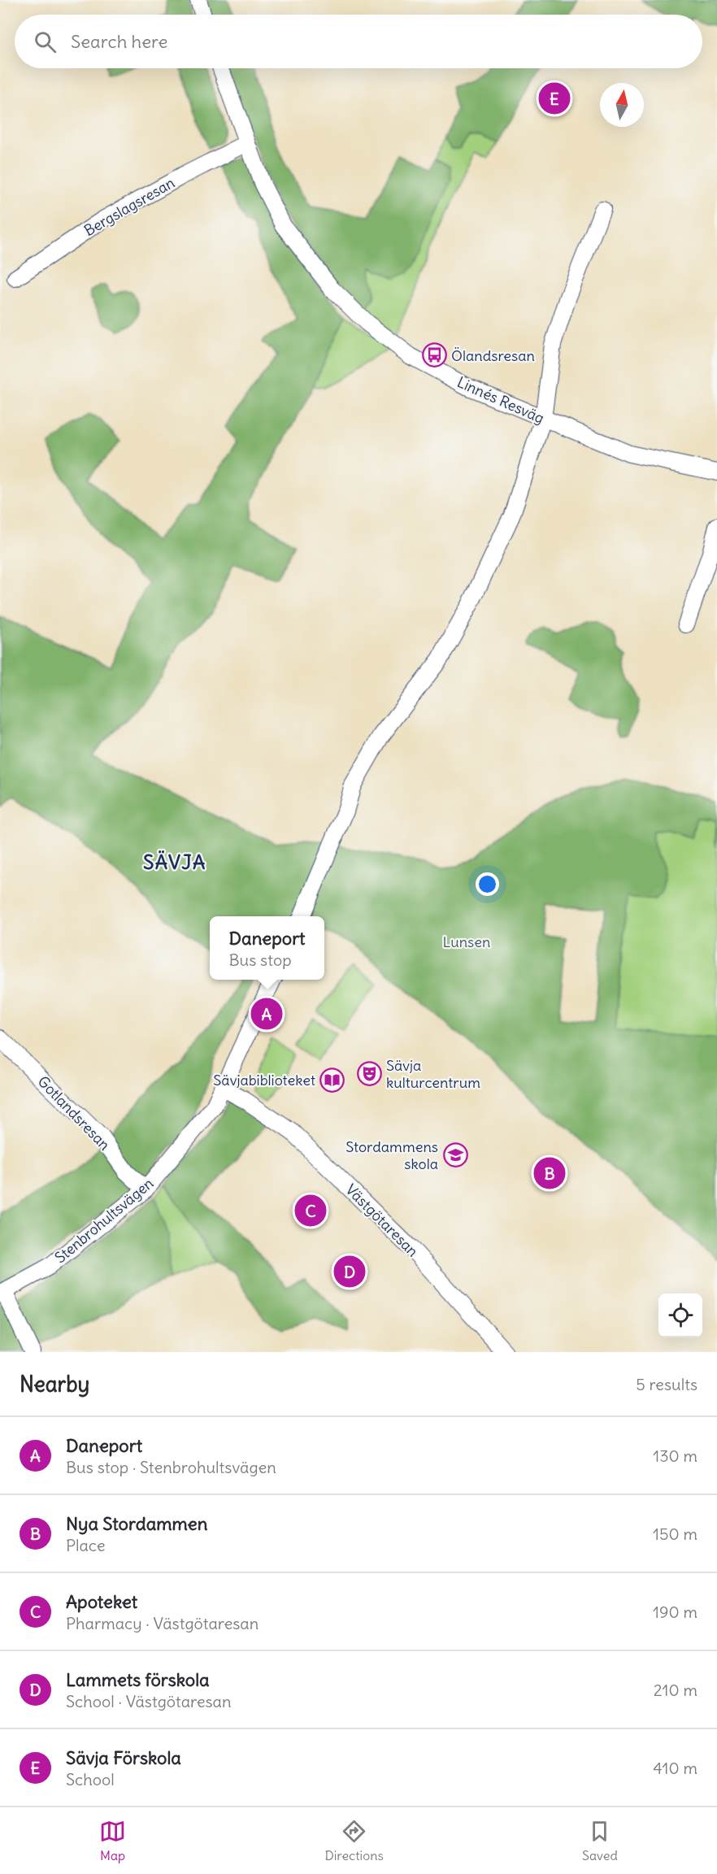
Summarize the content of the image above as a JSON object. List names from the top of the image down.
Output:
{
  "streets": {
    "street": [
      "Bergslagsresan",
      "Linnés Resväg",
      "Gotlandsresan",
      "Stenbrohultsvägen",
      "Västgötaresan"
    ]
  },
  "crossings": [
    ["Bergslagsresan", "Linnés Resväg"],
    ["Gotlandsresan", "Stenbrohultsvägen"],
    ["Stenbrohultsvägen", "Västgötaresan"]
  ],
  "districts": ["SÄVJA"],
  "parks": ["Lunsen"],
  "places": {
    "bus stop": ["Ölandsresan"],
    "theatre": ["Sävja kulturcentrum"],
    "library": ["Sävjabiblioteket"],
    "school or university": ["Stordammens skola"]
  },
  "north": "top",
  "page": {
    "search": "Search here",
    "pins": [
      "E",
      "A",
      "B",
      "C",
      "D"
    ],
    "popup": ["Daneport", "Bus stop"],
    "heading": ["Nearby", "5 results"],
    "list": [
      {
        "mark": "A",
        "name": "Daneport",
        "note": "Bus stop · Stenbrohultsvägen",
        "value": "130 m"
      },
      {
        "mark": "B",
        "name": "Nya Stordammen",
        "note": "Place",
        "value": "150 m"
      },
      {
        "mark": "C",
        "name": "Apoteket",
        "note": "Pharmacy · Västgötaresan",
        "value": "190 m"
      },
      {
        "mark": "D",
        "name": "Lammets förskola",
        "note": "School · Västgötaresan",
        "value": "210 m"
      },
      {
        "mark": "E",
        "name": "Sävja Förskola",
        "note": "School",
        "value": "410 m"
      }
    ],
    "nav": ["Map", "Directions", "Saved"]
  }
}
